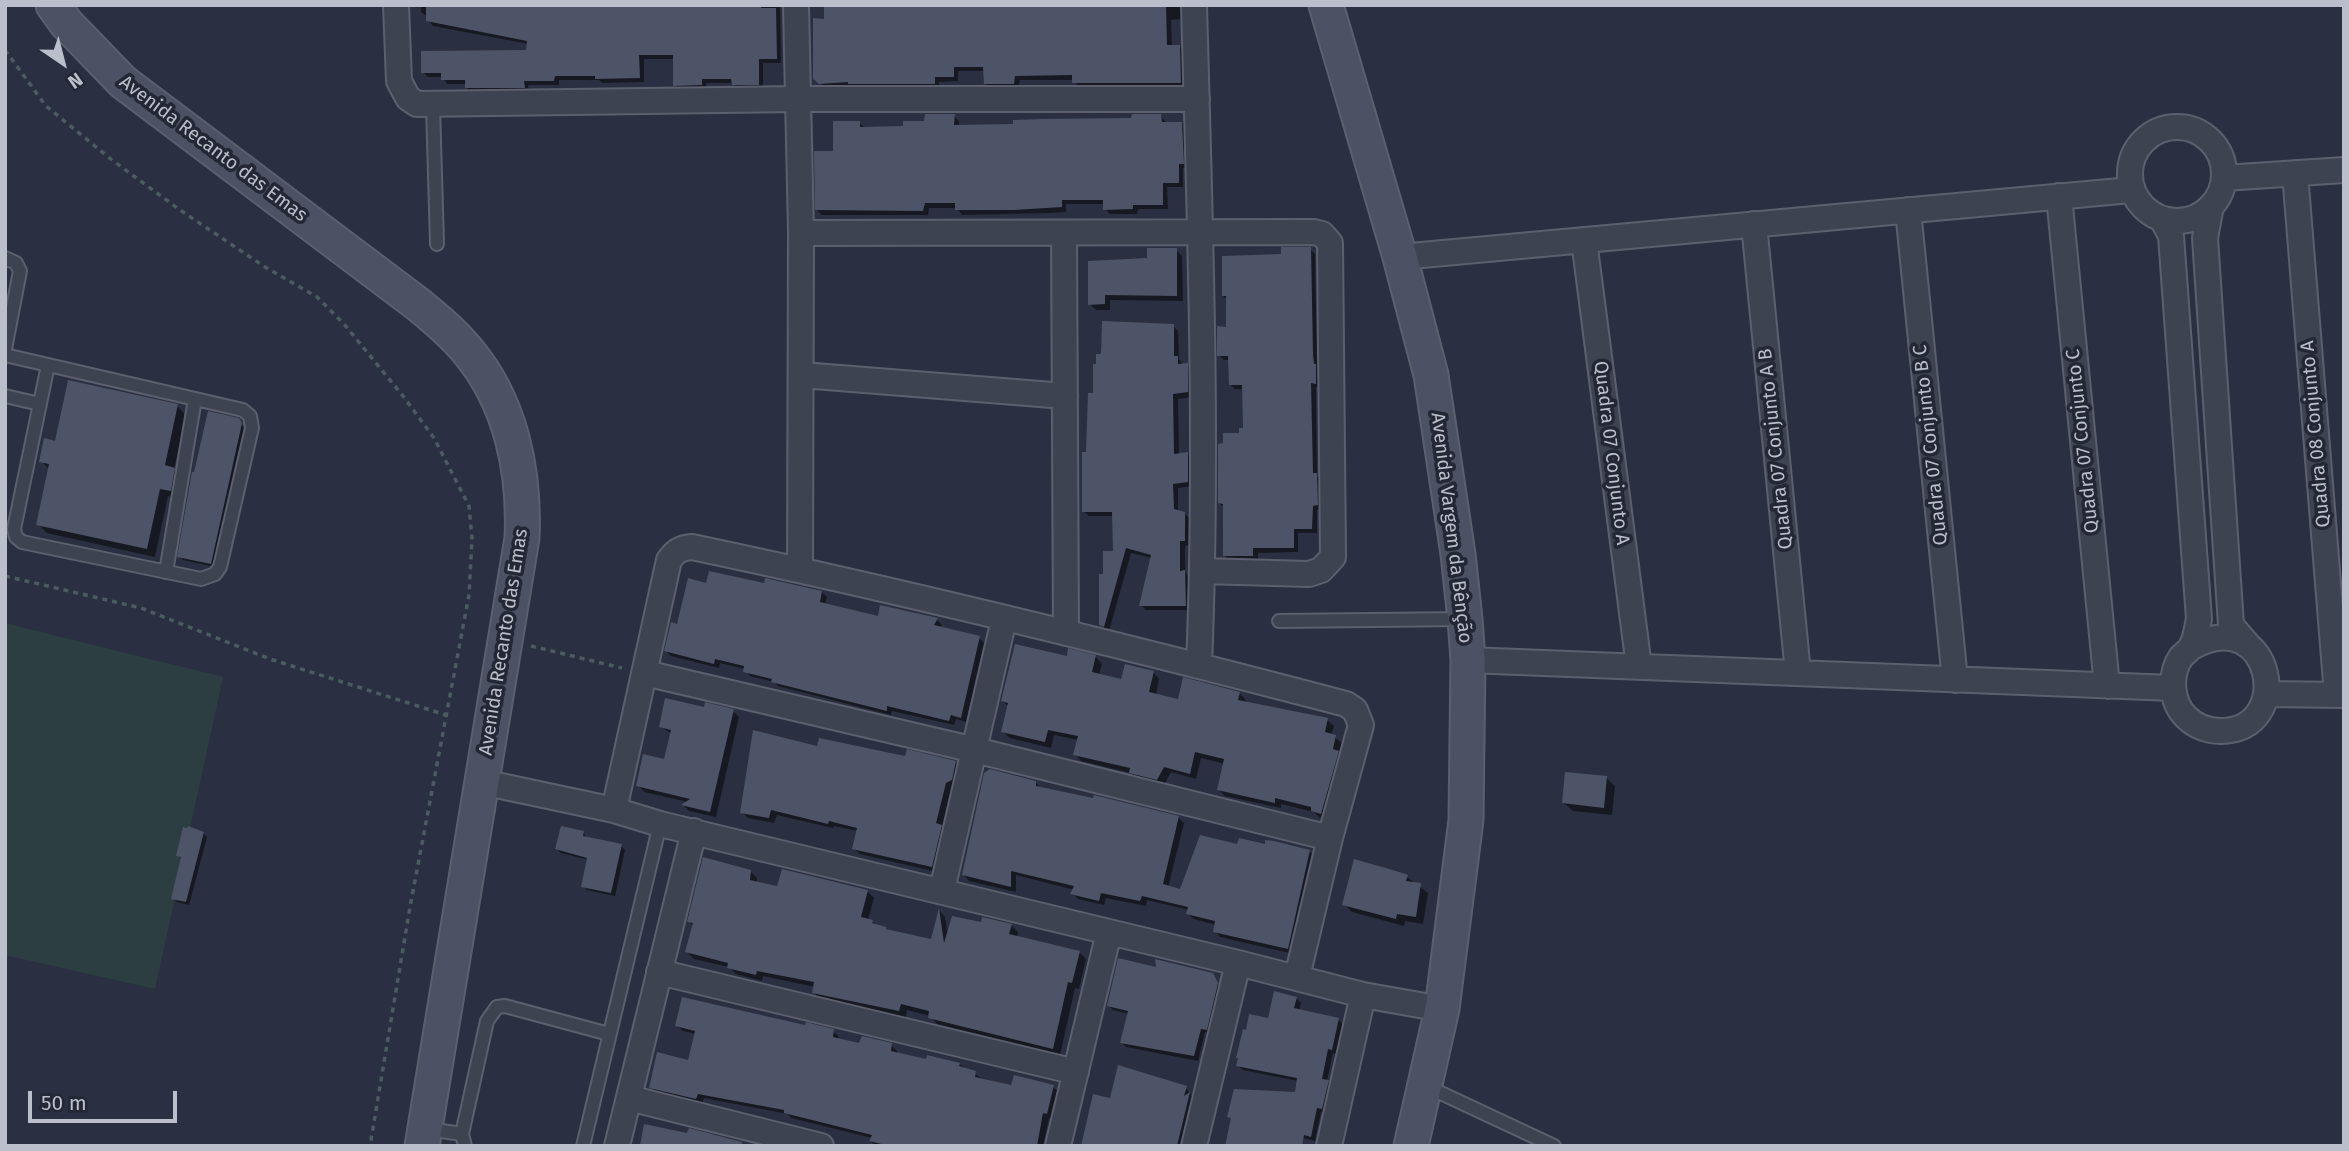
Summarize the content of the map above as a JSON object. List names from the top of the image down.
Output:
{
  "streets": {
    "main road": ["Avenida Recanto das Emas", "Avenida Vargem da Bênção"],
    "street": [
      "Quadra 08 Conjunto A",
      "Quadra 07 Conjunto C",
      "Quadra 07 Conjunto B C",
      "Quadra 07 Conjunto A B",
      "Quadra 07 Conjunto A"
    ]
  },
  "scale_bar": "50 m",
  "north": "bottom right"
}
